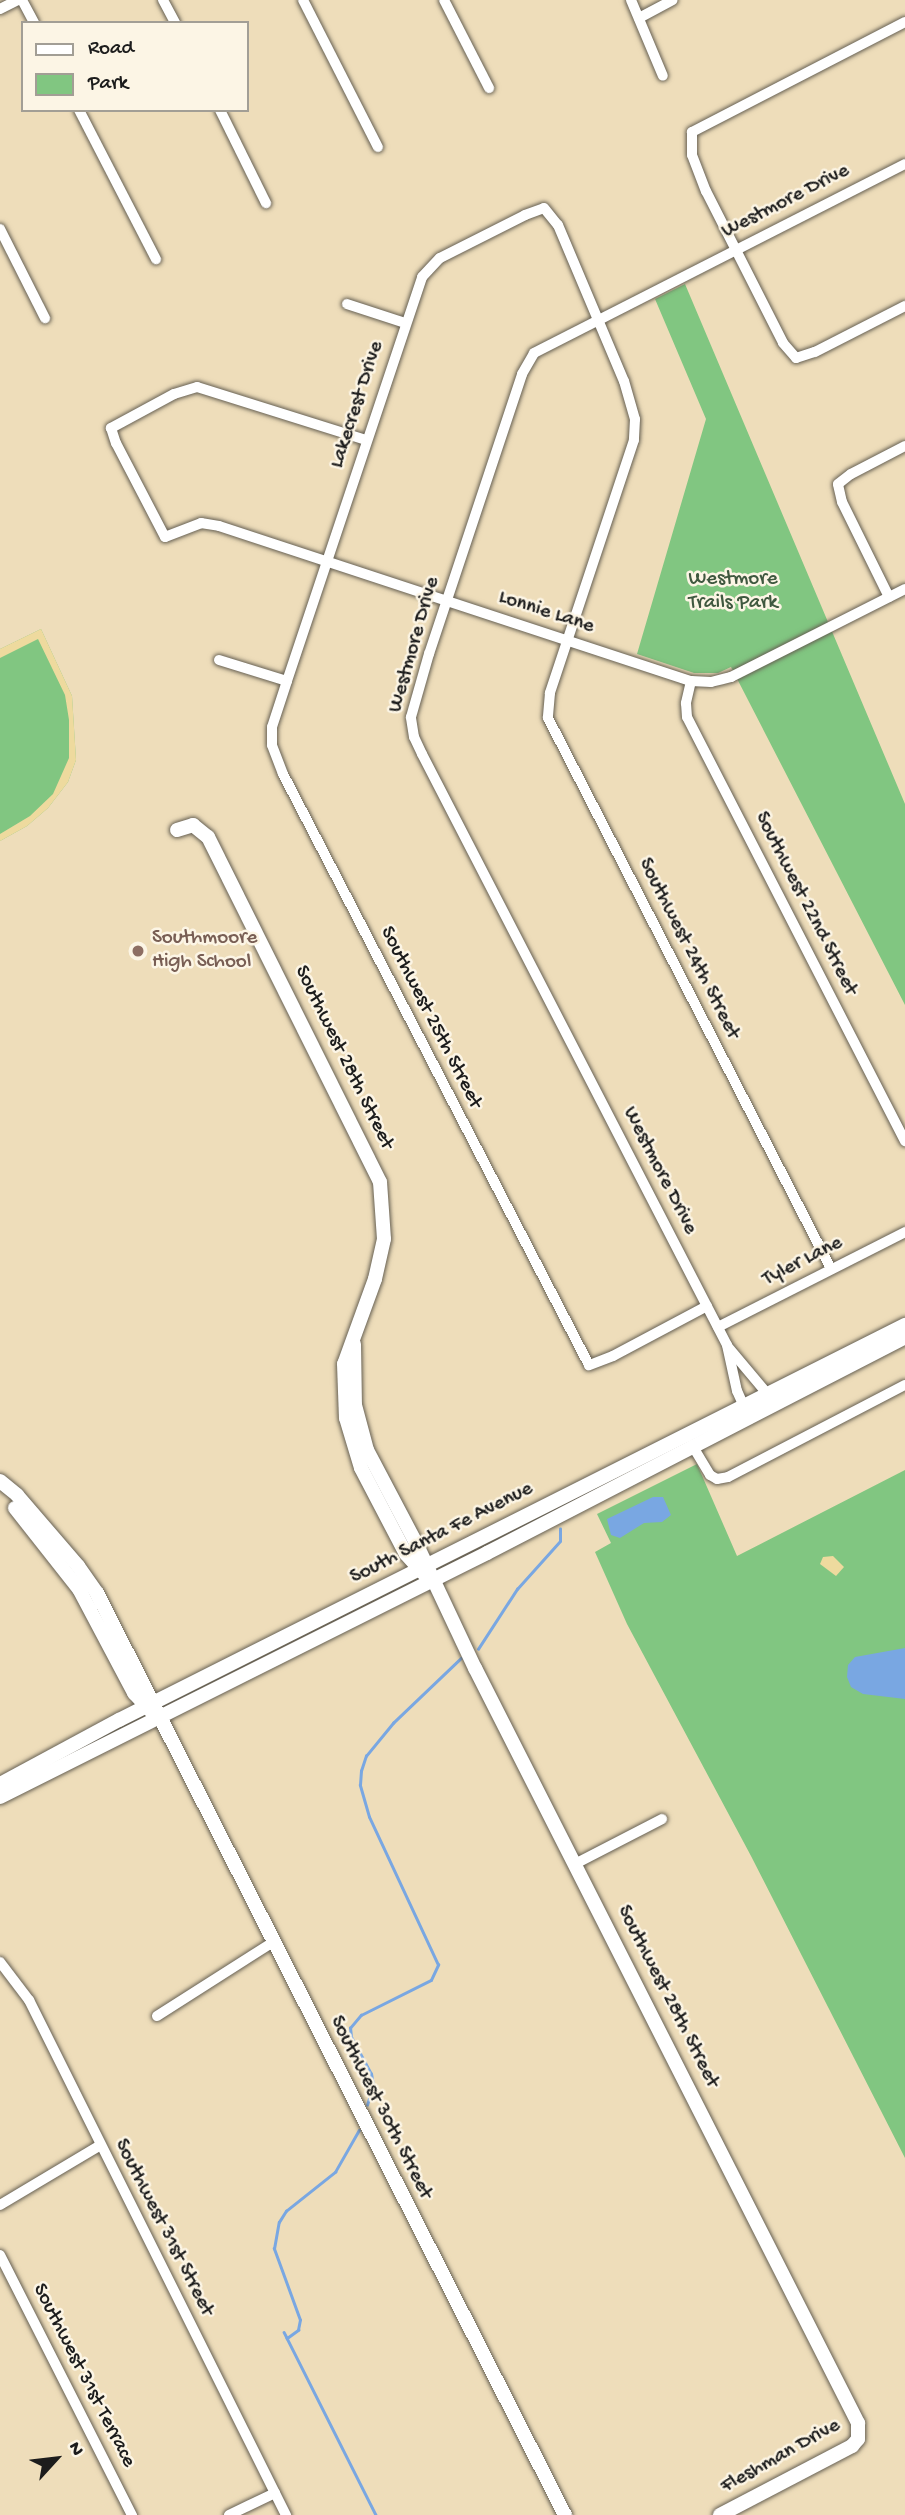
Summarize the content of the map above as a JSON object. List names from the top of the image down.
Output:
{
  "streets": {
    "street": [
      "Westmore Drive",
      "Lakecrest Drive",
      "Lonnie Lane",
      "Southwest 22nd Street",
      "Southwest 24th Street",
      "Southwest 25th Street",
      "Southwest 28th Street",
      "Tyler Lane",
      "South Santa Fe Avenue",
      "Southwest 30th Street",
      "Southwest 31st Street",
      "Southwest 31st Terrace",
      "Fleshman Drive"
    ]
  },
  "crossings": [
    ["Westmore Drive", "Lonnie Lane"],
    ["Westmore Drive", "Southwest 24th Street"],
    ["Westmore Drive", "Southwest 25th Street"],
    ["Westmore Drive", "Tyler Lane"],
    ["Westmore Drive", "South Santa Fe Avenue"],
    ["Lakecrest Drive", "Lonnie Lane"],
    ["Lakecrest Drive", "Southwest 24th Street"],
    ["Lakecrest Drive", "Southwest 25th Street"],
    ["Lonnie Lane", "Southwest 22nd Street"],
    ["Lonnie Lane", "Southwest 24th Street"],
    ["Southwest 24th Street", "Tyler Lane"],
    ["Southwest 28th Street", "South Santa Fe Avenue"],
    ["Southwest 28th Street", "Fleshman Drive"],
    ["South Santa Fe Avenue", "Southwest 30th Street"]
  ],
  "parks": ["Westmore Trails Park"],
  "places": ["Southmoore High School"],
  "legend": ["Road", "Park"],
  "north": "top right"
}
